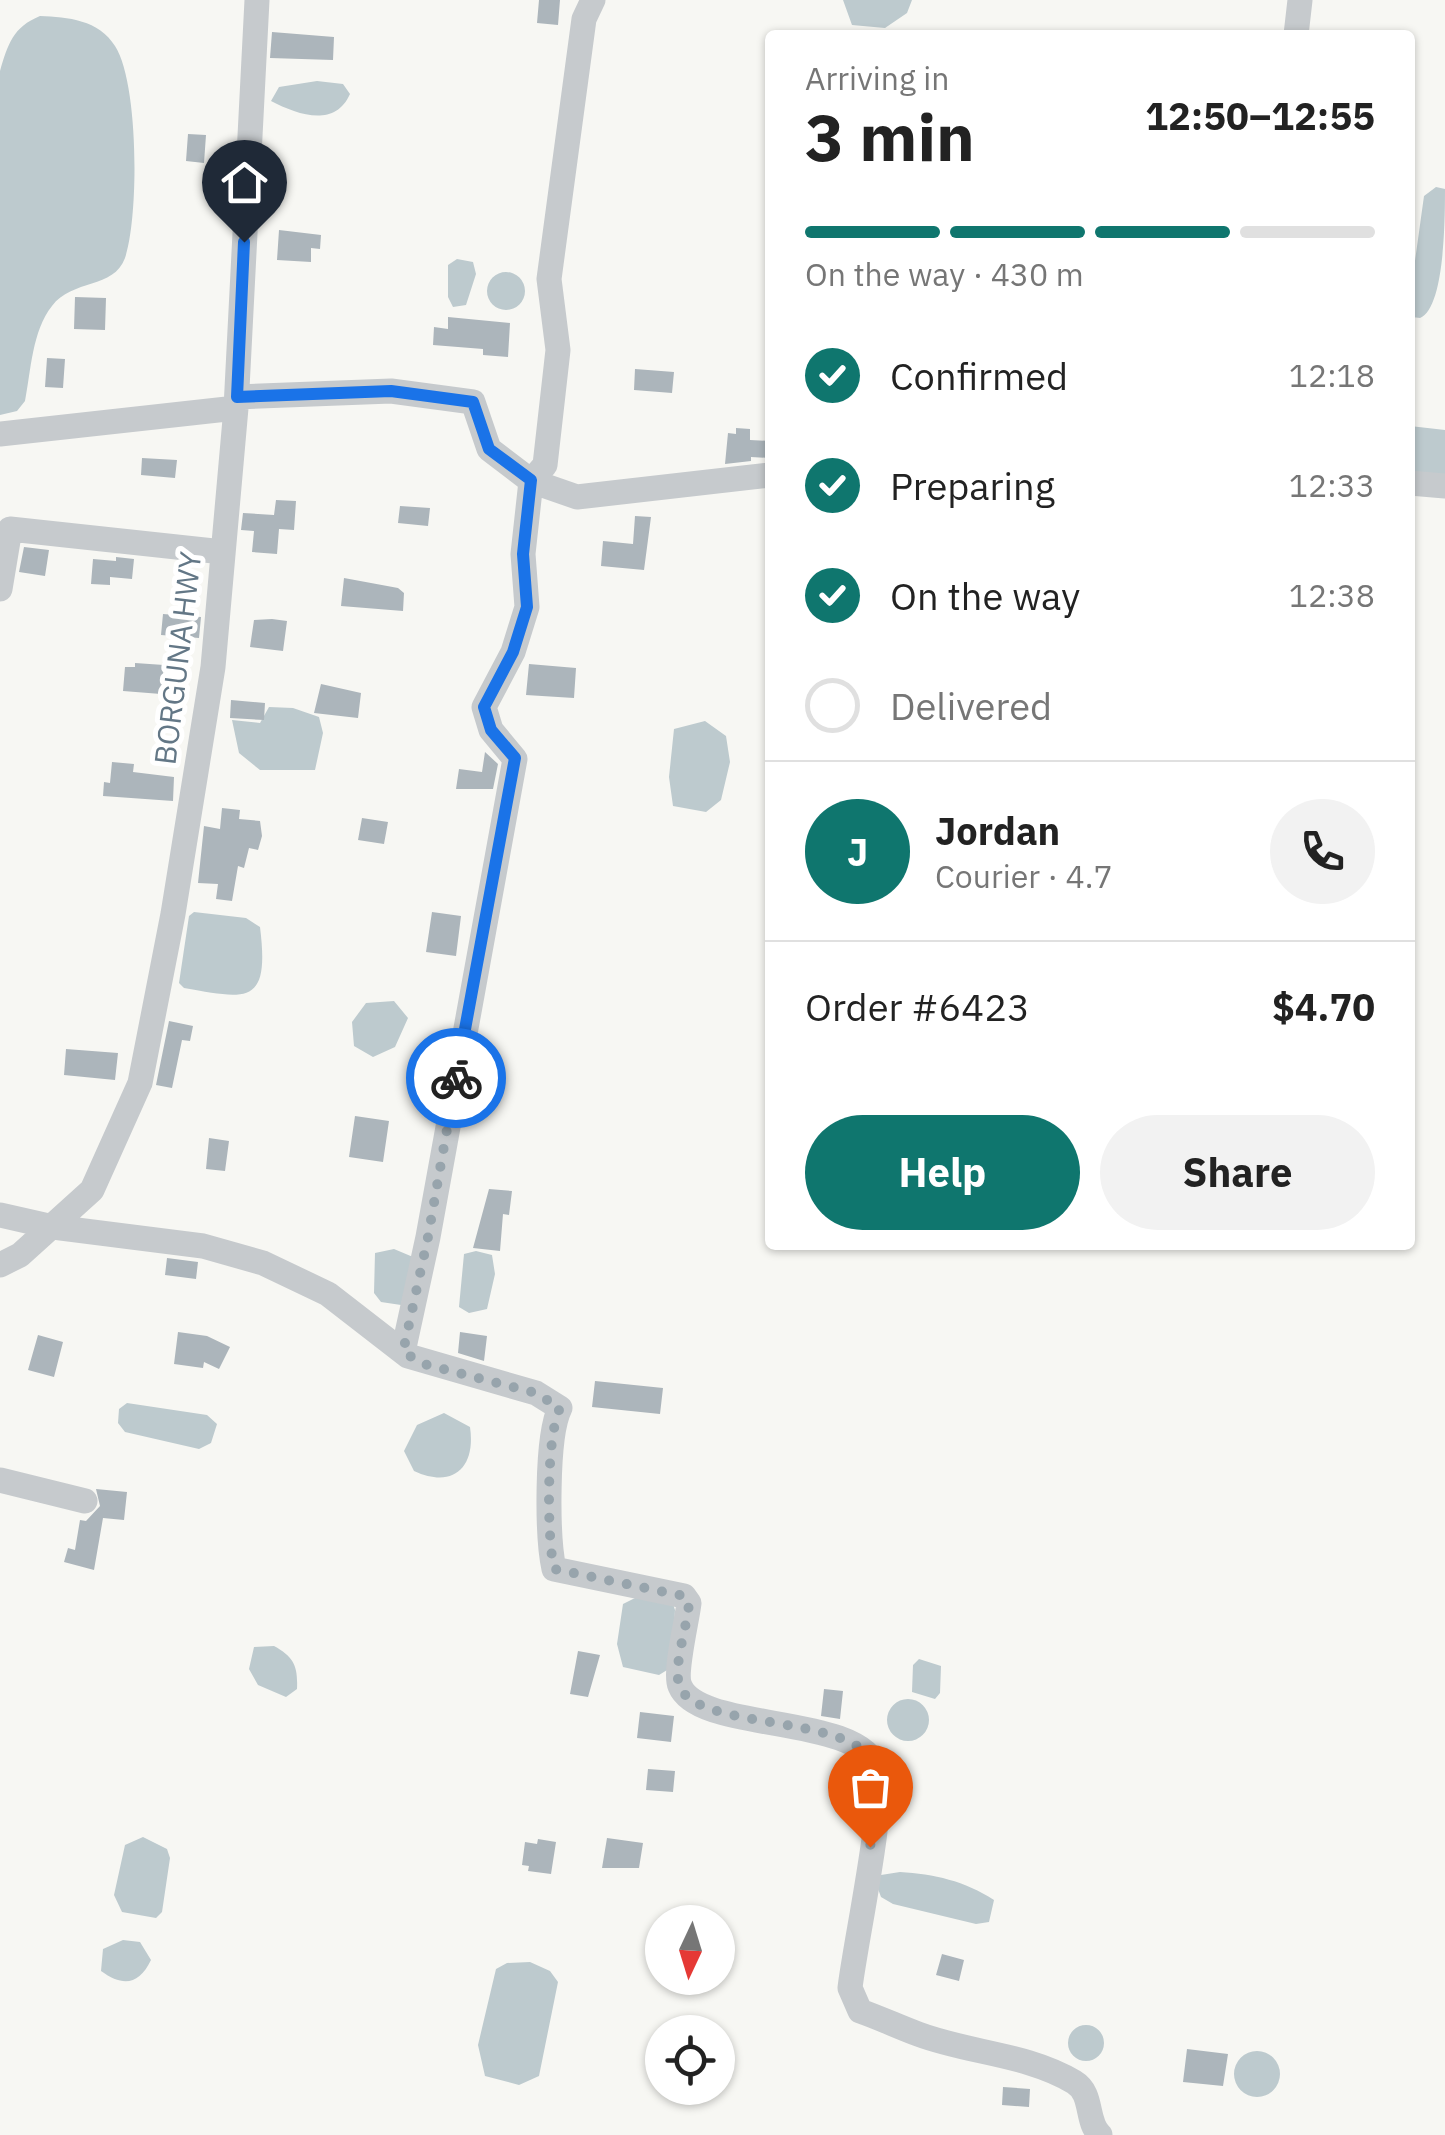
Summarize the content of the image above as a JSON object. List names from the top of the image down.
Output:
{
  "streets": {
    "street": ["BORGUNA HWY"]
  },
  "north": "bottom",
  "page": {
    "heading": ["3 min", "Arriving in", "12:50–12:55"],
    "panel": [
      "Jordan",
      "Courier · 4.7",
      "Order #6423",
      "$4.70"
    ],
    "bar": "On the way · 430 m",
    "list": [
      ["Confirmed", "12:18"],
      ["Preparing", "12:33"],
      ["On the way", "12:38"],
      "Delivered"
    ],
    "round": "J",
    "buttons": ["Help", "Share"]
  }
}
